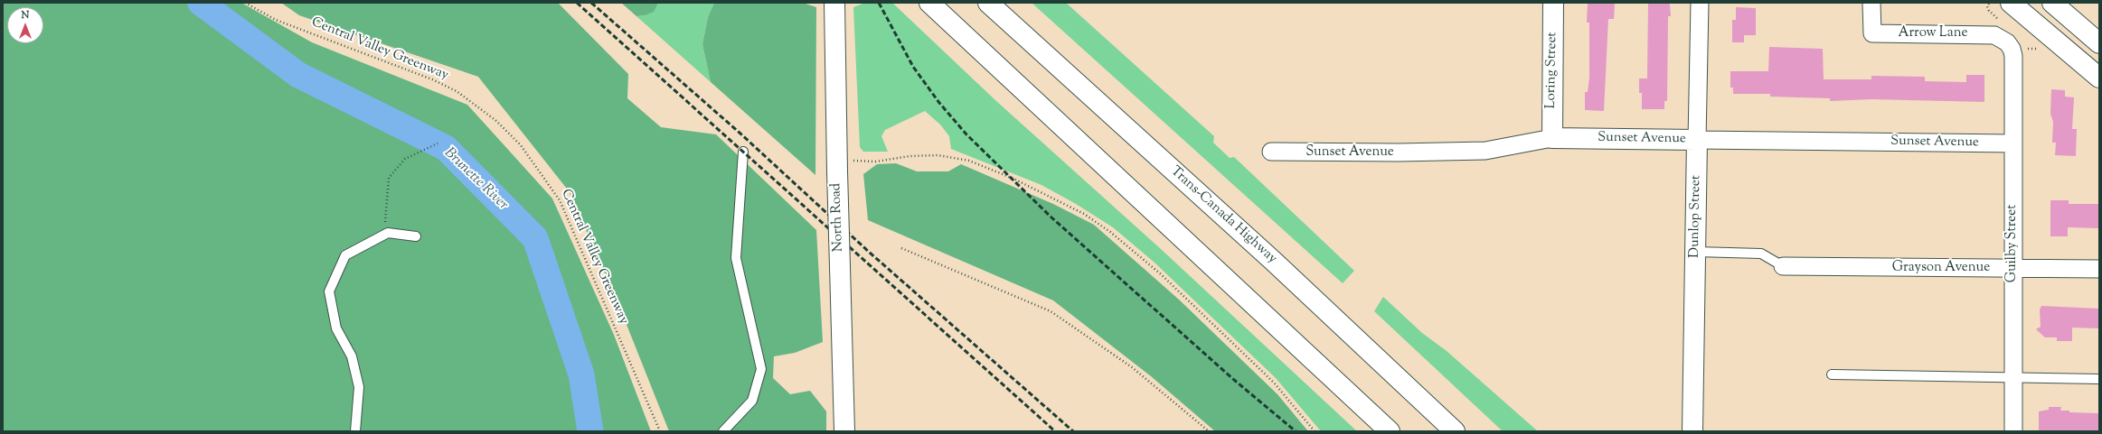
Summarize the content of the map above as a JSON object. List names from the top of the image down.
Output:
{
  "streets": {
    "main road": [
      "Loring Street",
      "Sunset Avenue",
      "Trans-Canada Highway",
      "Dunlop Street",
      "North Road"
    ],
    "street": ["Arrow Lane", "Guilby Street", "Grayson Avenue"],
    "path": ["Central Valley Greenway"]
  },
  "crossings": [
    ["Arrow Lane", "Guilby Street"],
    ["Loring Street", "Sunset Avenue"],
    ["Sunset Avenue", "Dunlop Street"],
    ["Sunset Avenue", "Guilby Street"],
    ["Guilby Street", "Grayson Avenue"]
  ],
  "water": ["Brunette River"],
  "north": "top"
}
